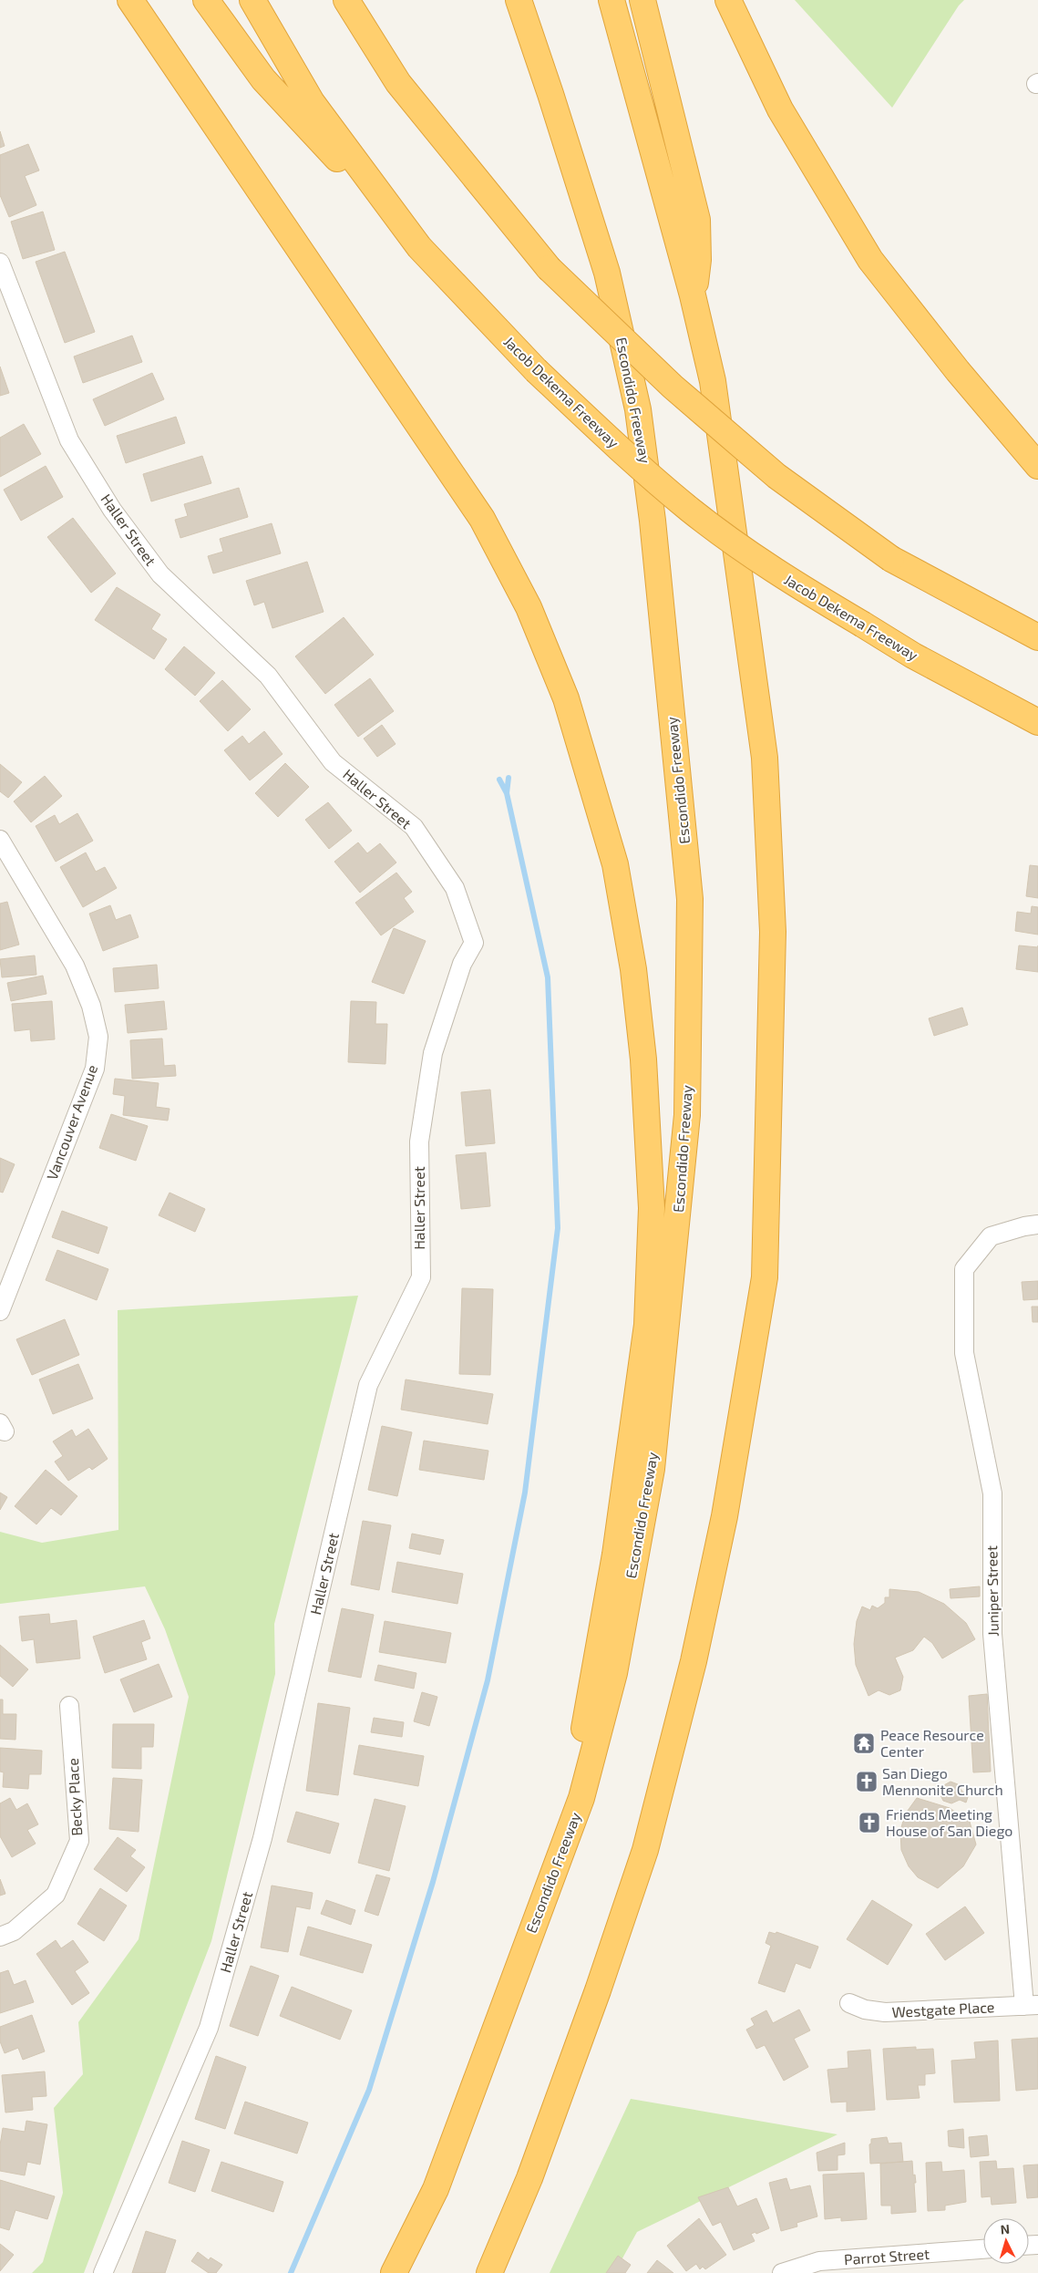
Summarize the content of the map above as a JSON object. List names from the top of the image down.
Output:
{
  "streets": {
    "highway": ["Jacob Dekema Freeway", "Escondido Freeway"],
    "street": [
      "Haller Street",
      "Vancouver Avenue",
      "Juniper Street",
      "Becky Place",
      "Westgate Place",
      "Parrot Street"
    ]
  },
  "crossings": [
    ["Juniper Street", "Westgate Place"]
  ],
  "places": {
    "temple": ["Peace Resource Center"],
    "church": ["San Diego Mennonite Church", "Friends Meeting House of San Diego"]
  },
  "north": "top"
}
